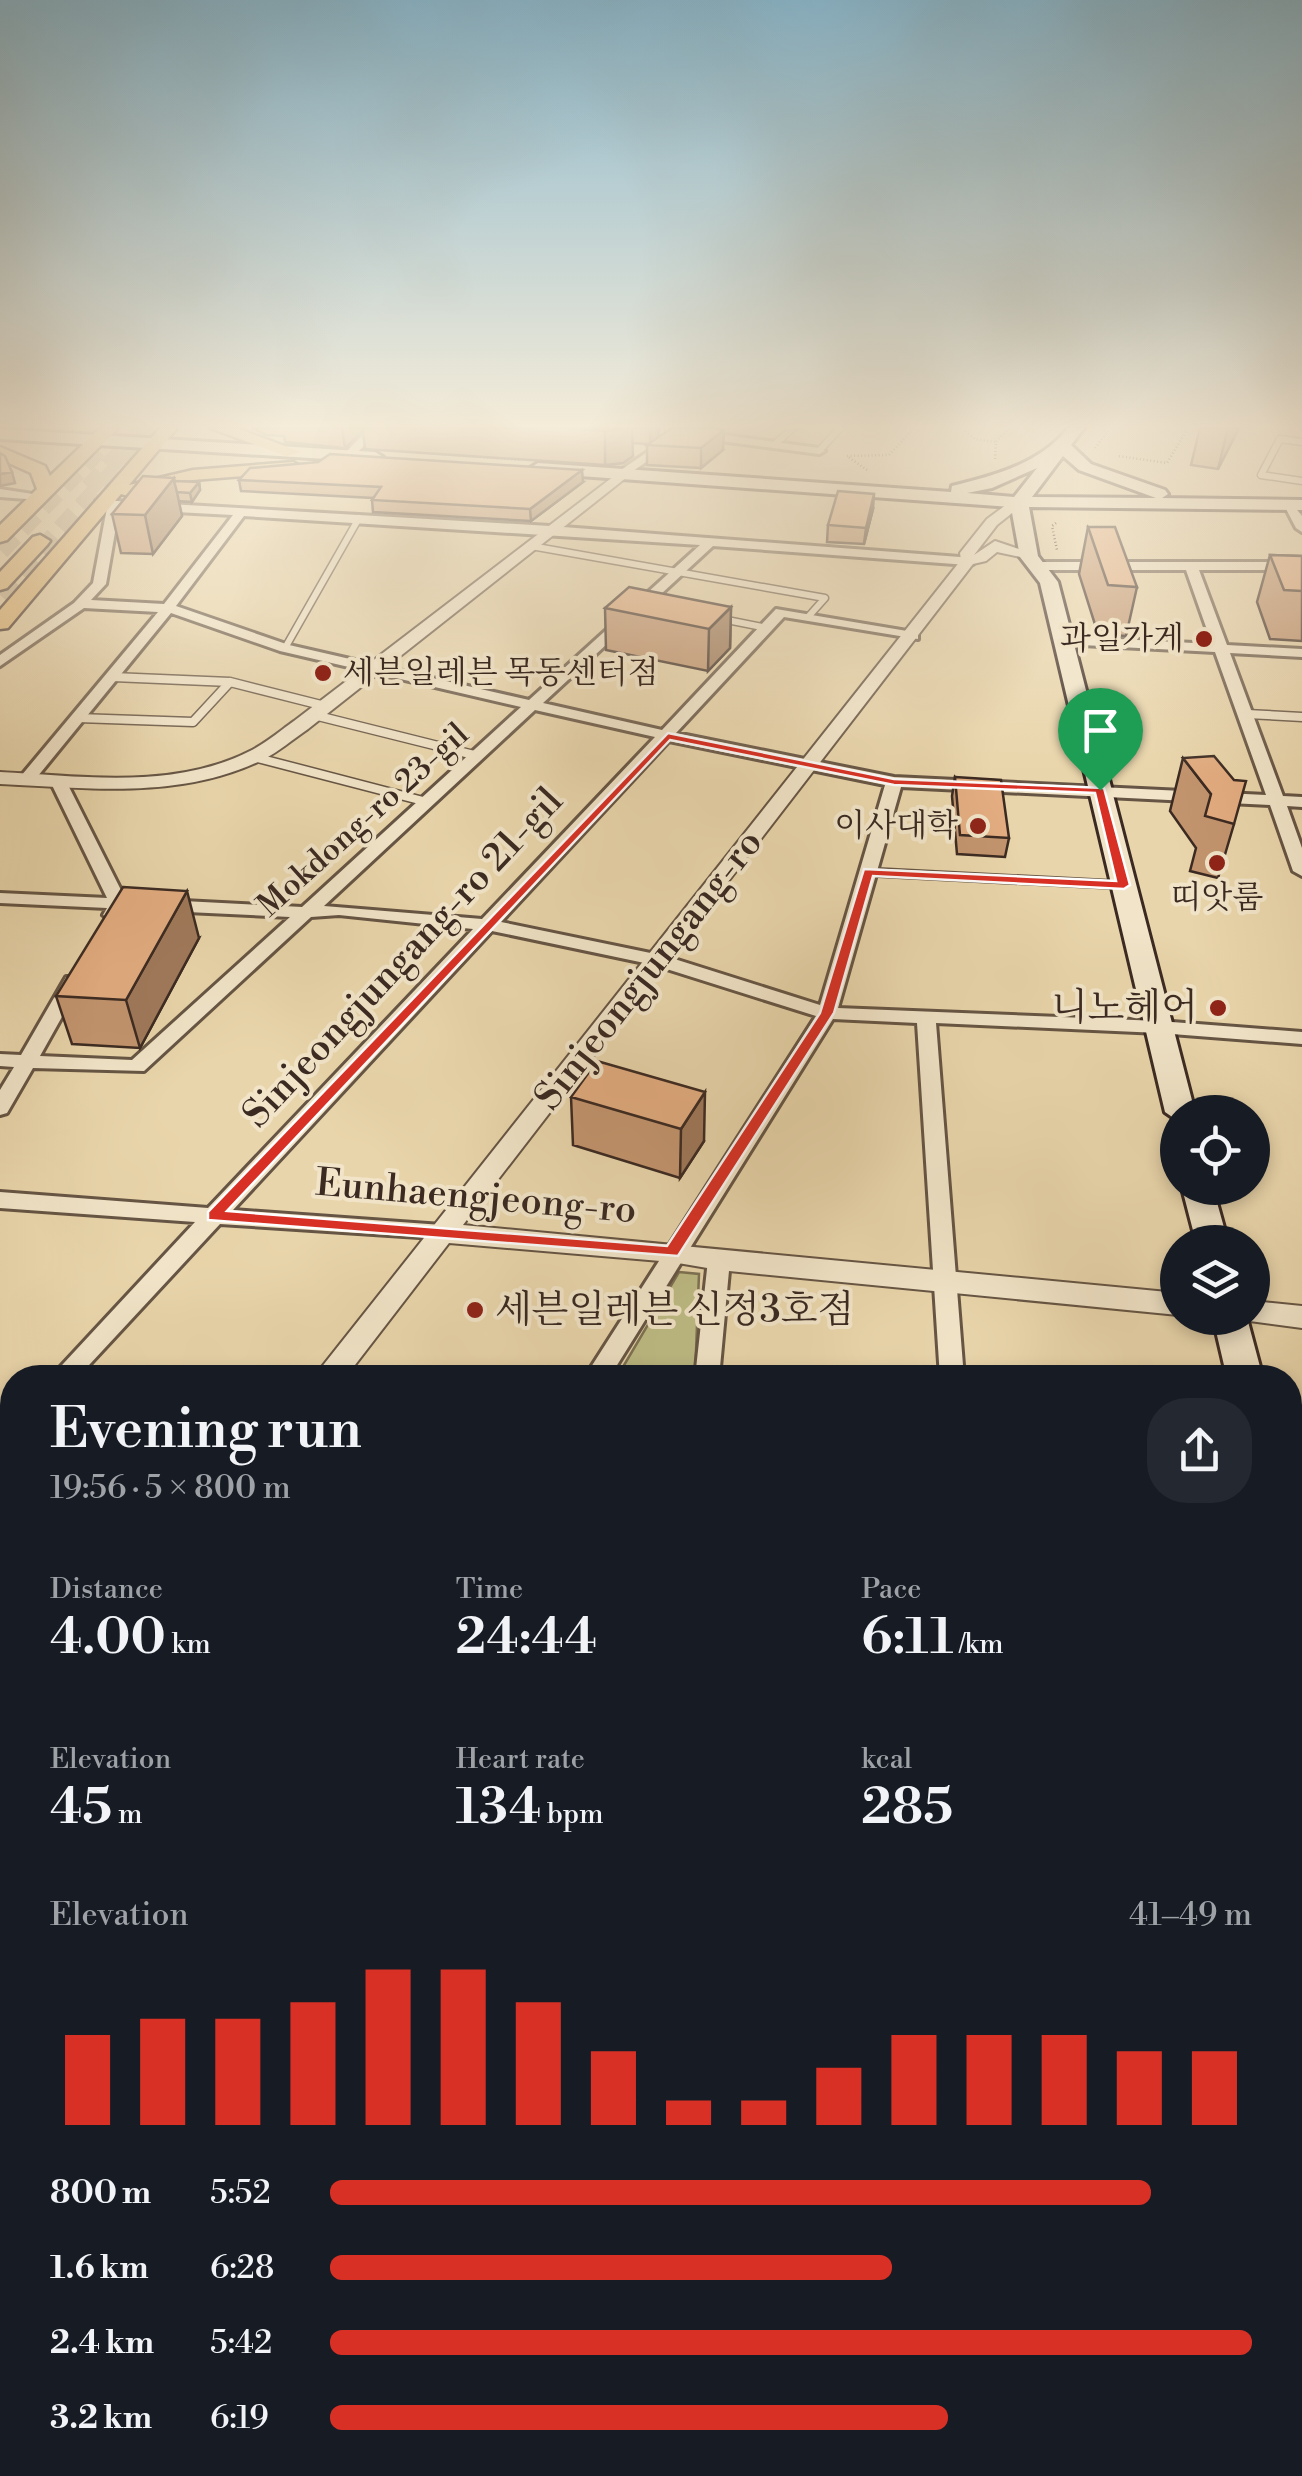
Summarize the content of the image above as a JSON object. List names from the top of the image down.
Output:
{
  "streets": {
    "street": [
      "Mokdong-ro 23-gil",
      "Sinjeongjungang-ro 21-gil",
      "Sinjeongjungang-ro",
      "Eunhaengjeong-ro"
    ]
  },
  "crossings": [
    ["Sinjeongjungang-ro 21-gil", "Eunhaengjeong-ro"],
    ["Sinjeongjungang-ro", "Eunhaengjeong-ro"]
  ],
  "places": [
    "과일가게",
    "세븐일레븐 목동센터점",
    "이사대학",
    "띠앗룸",
    "니노헤어",
    "세븐일레븐 신정3호점"
  ],
  "page": {
    "heading": ["Evening run", "19:56 · 5 × 800 m"],
    "stats": [
      ["Distance", "4.00 km"],
      ["Time", "24:44"],
      ["Pace", "6:11 /km"],
      ["Elevation", "45 m"],
      ["Heart rate", "134 bpm"],
      ["kcal", "285"]
    ],
    "chart": ["Elevation", "41–49 m"],
    "list": [
      {
        "name": "800 m",
        "note": "5:52"
      },
      {
        "name": "1.6 km",
        "note": "6:28"
      },
      {
        "name": "2.4 km",
        "note": "5:42"
      },
      {
        "name": "3.2 km",
        "note": "6:19"
      }
    ]
  }
}
